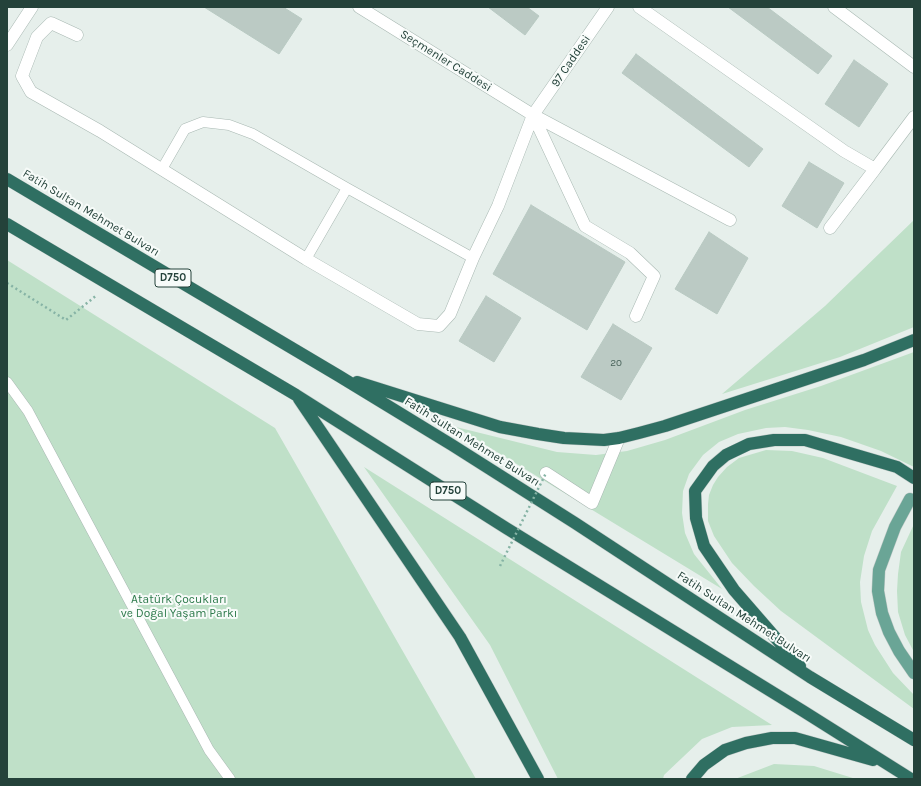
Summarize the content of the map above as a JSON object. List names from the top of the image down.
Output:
{
  "streets": {
    "highway": ["Fatih Sultan Mehmet Bulvarı", "D750"],
    "street": ["Seçmenler Caddesi", "97 Caddesi"]
  },
  "crossings": [
    ["Seçmenler Caddesi", "97 Caddesi"]
  ],
  "parks": ["Atatürk Çocukları ve Doğal Yaşam Parkı"],
  "house_numbers": ["20"]
}
